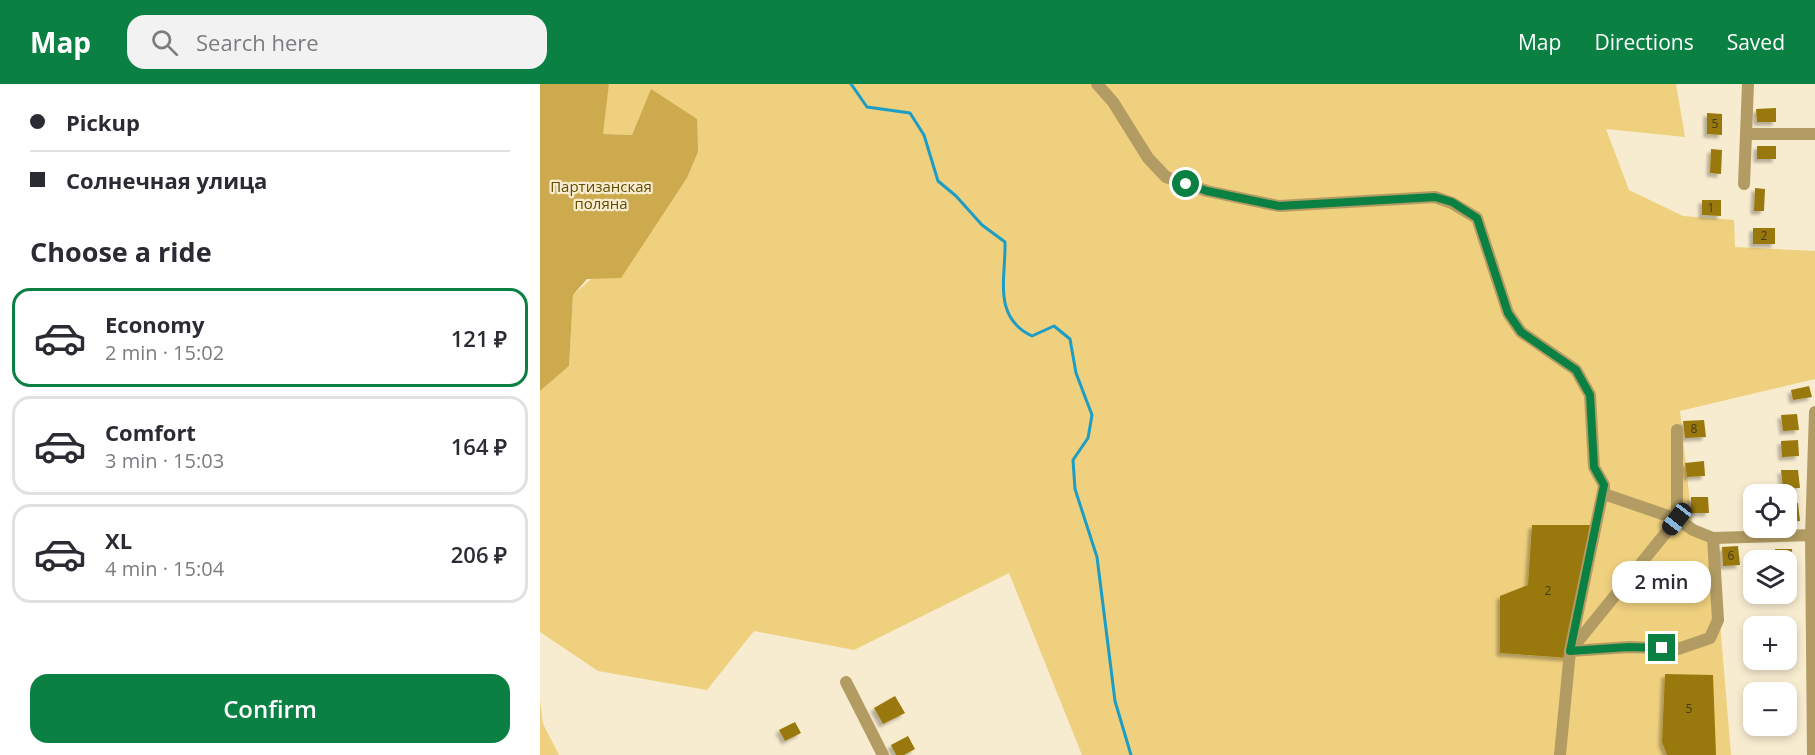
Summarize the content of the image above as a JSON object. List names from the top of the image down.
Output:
{
  "parks": ["Партизанская поляна"],
  "house_numbers": [
    "5",
    "1",
    "2",
    "8",
    "6",
    "2",
    "5"
  ],
  "page": {
    "header": "Map",
    "search": "Search here",
    "nav": ["Map", "Directions", "Saved"],
    "banner": ["Pickup", "Солнечная улица"],
    "heading": "Choose a ride",
    "list": [
      {
        "name": "Economy",
        "note": "2 min · 15:02",
        "value": "121 ₽"
      },
      {
        "name": "Comfort",
        "note": "3 min · 15:03",
        "value": "164 ₽"
      },
      {
        "name": "XL",
        "note": "4 min · 15:04",
        "value": "206 ₽"
      }
    ],
    "map_buttons": ["+", "−"],
    "bubble": "2 min",
    "buttons": "Confirm"
  }
}
